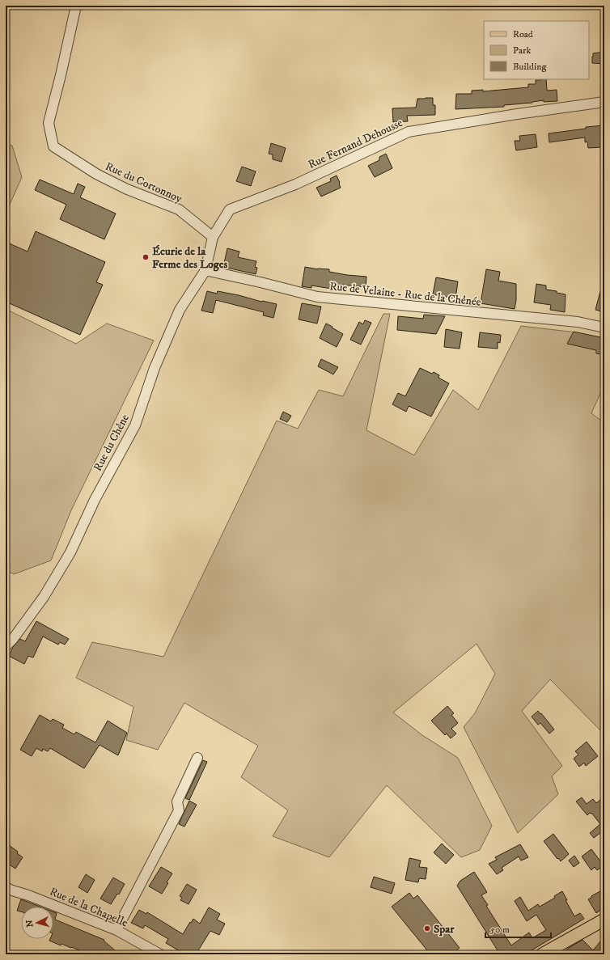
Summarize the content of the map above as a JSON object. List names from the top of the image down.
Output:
{
  "streets": {
    "street": [
      "Rue Fernand Dehousse",
      "Rue du Cortonnoy",
      "Rue de Velaine - Rue de la Chênée",
      "Rue du Chêne",
      "Rue de la Chapelle"
    ]
  },
  "crossings": [
    ["Rue Fernand Dehousse", "Rue du Cortonnoy"],
    ["Rue Fernand Dehousse", "Rue du Chêne"],
    ["Rue du Cortonnoy", "Rue du Chêne"],
    ["Rue de Velaine - Rue de la Chênée", "Rue du Chêne"]
  ],
  "places": ["Écurie de la Ferme des Loges", "Spar"],
  "legend": ["Road", "Park", "Building"],
  "scale_bar": "50 m",
  "north": "left"
}
